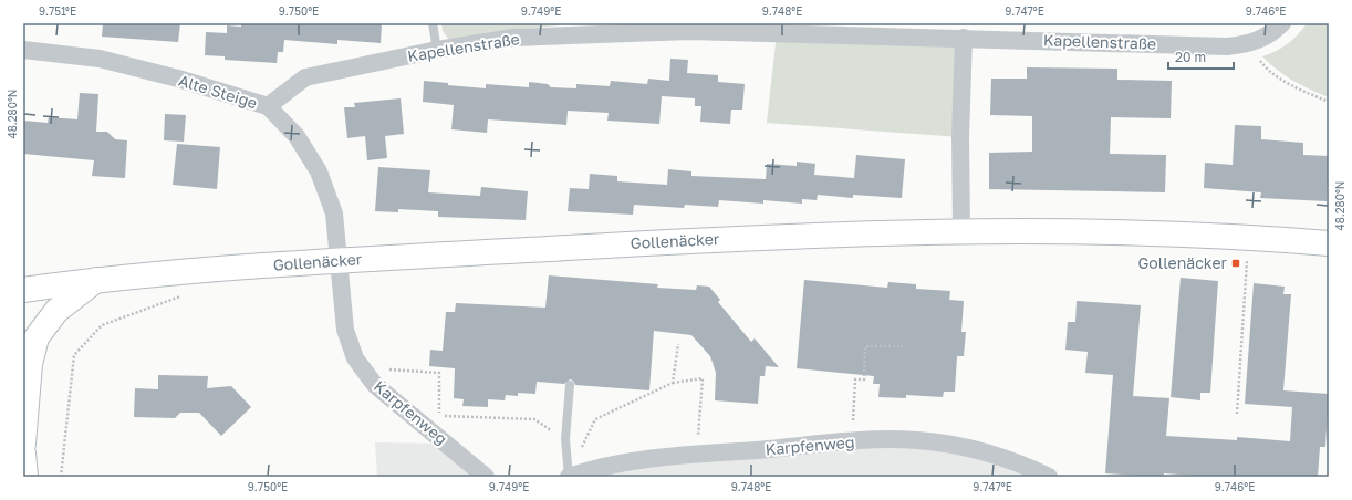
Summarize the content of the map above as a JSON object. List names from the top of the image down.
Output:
{
  "streets": {
    "street": [
      "Kapellenstraße",
      "Alte Steige",
      "Gollenäcker",
      "Karpfenweg"
    ]
  },
  "crossings": [
    ["Kapellenstraße", "Alte Steige"],
    ["Alte Steige", "Gollenäcker"],
    ["Alte Steige", "Karpfenweg"],
    ["Gollenäcker", "Karpfenweg"]
  ],
  "places": {
    "transit": ["Gollenäcker"]
  },
  "scale_bar": "20 m",
  "coordinates": [
    "9.751°E",
    "9.750°E",
    "9.749°E",
    "9.748°E",
    "9.747°E",
    "9.746°E",
    "48.280°N"
  ]
}
